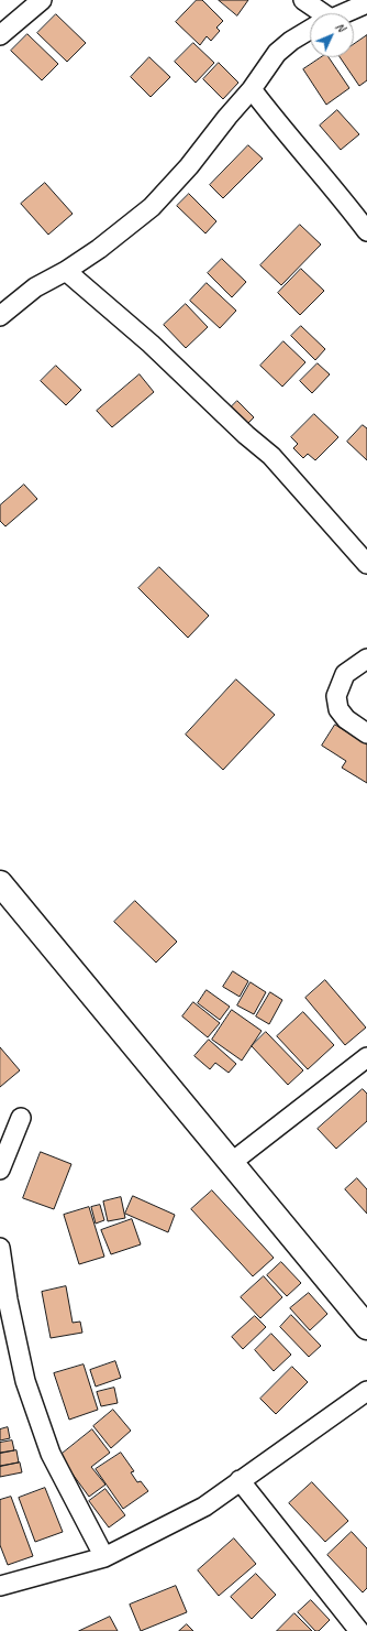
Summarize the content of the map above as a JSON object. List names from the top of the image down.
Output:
{
  "north": "top right"
}
